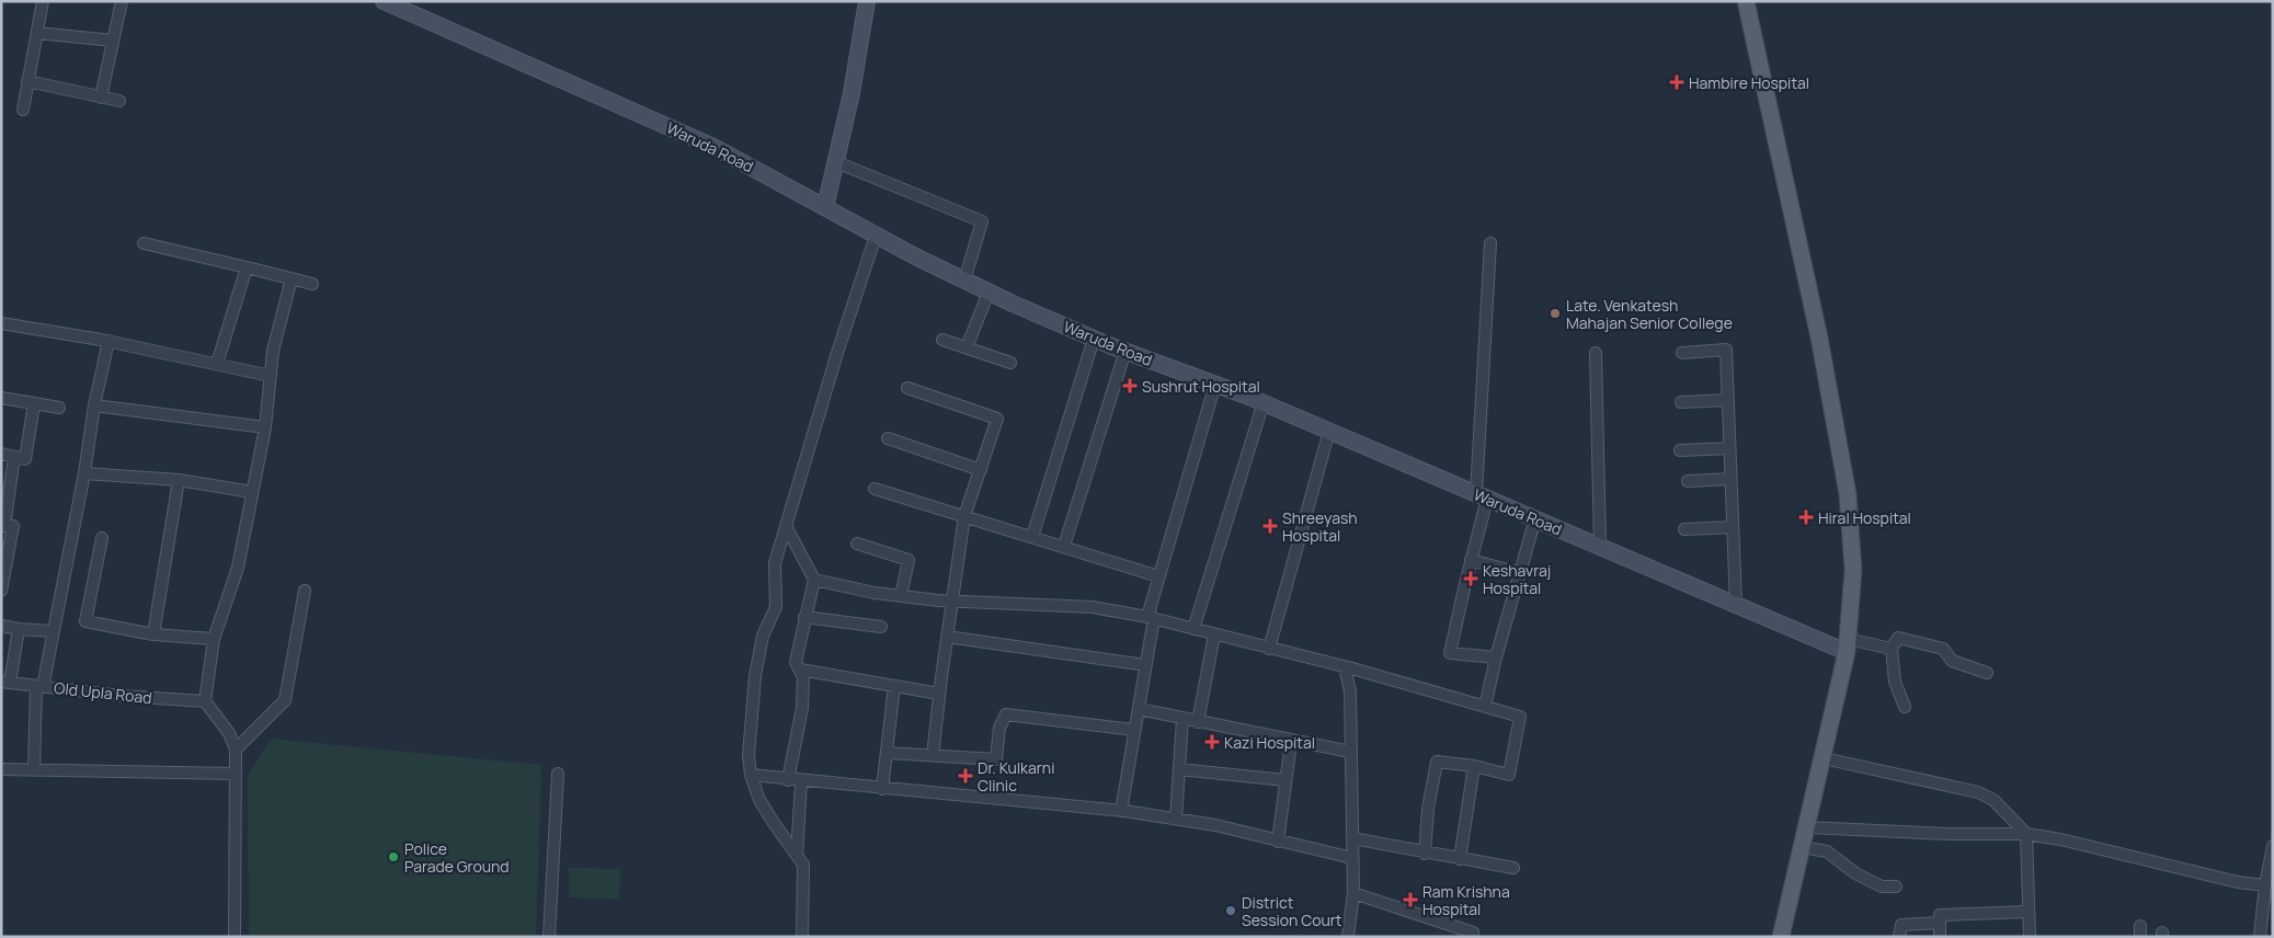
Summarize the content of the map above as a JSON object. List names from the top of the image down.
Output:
{
  "streets": {
    "street": ["Waruda Road", "Old Upla Road"]
  },
  "places": {
    "health": [
      "Hambire Hospital",
      "Sushrut Hospital",
      "Hiral Hospital",
      "Shreeyash Hospital",
      "Keshavraj Hospital",
      "Kazi Hospital",
      "Dr. Kulkarni Clinic",
      "Ram Krishna Hospital"
    ],
    "other": ["Late. Venkatesh Mahajan Senior College", "Police Parade Ground", "District Session Court"]
  }
}
